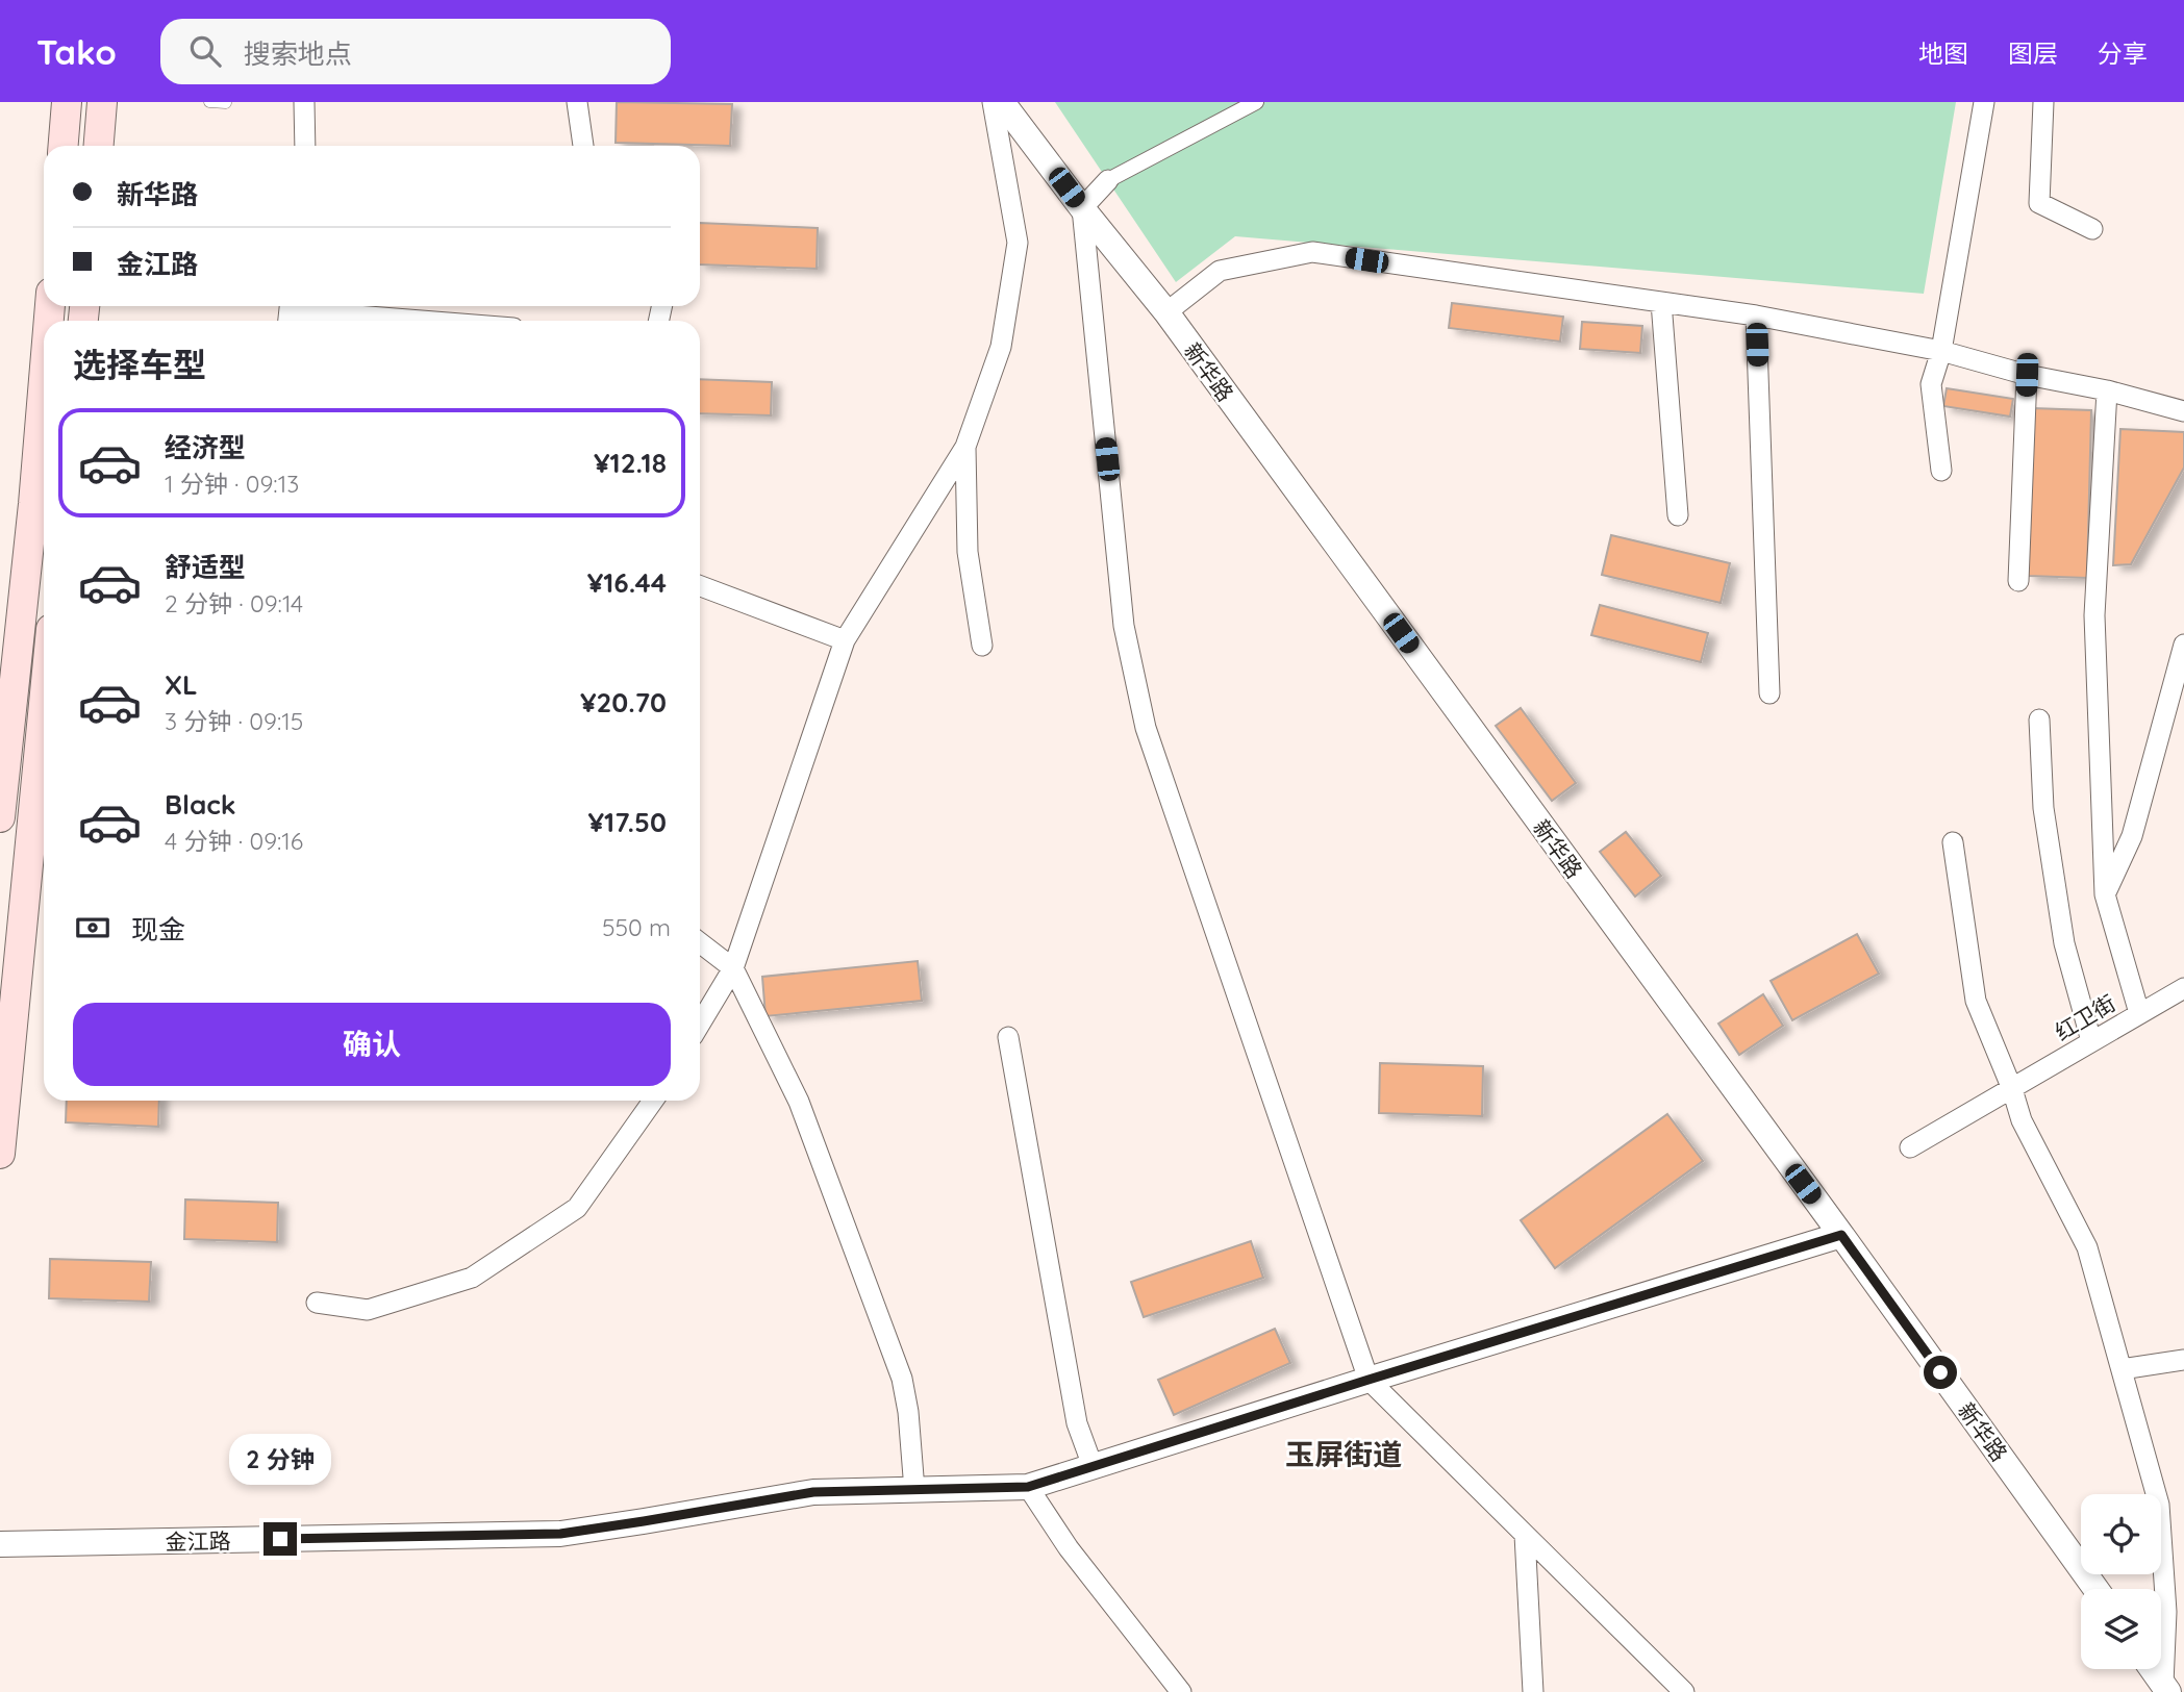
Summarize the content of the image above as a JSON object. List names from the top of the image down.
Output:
{
  "streets": {
    "street": ["新华路", "红卫街", "金江路"]
  },
  "crossings": [
    ["新华路", "金江路"]
  ],
  "districts": ["玉屏街道"],
  "page": {
    "header": "Tako",
    "search": "搜索地点",
    "nav": ["地图", "图层", "分享"],
    "banner": ["新华路", "金江路"],
    "heading": "选择车型",
    "list": [
      {
        "name": "经济型",
        "note": "1 分钟 · 09:13",
        "value": "¥12.18"
      },
      {
        "name": "舒适型",
        "note": "2 分钟 · 09:14",
        "value": "¥16.44"
      },
      {
        "name": "XL",
        "note": "3 分钟 · 09:15",
        "value": "¥20.70"
      },
      {
        "name": "Black",
        "note": "4 分钟 · 09:16",
        "value": "¥17.50"
      }
    ],
    "pay": ["现金", "550 m"],
    "buttons": "确认",
    "bubble": "2 分钟"
  }
}
